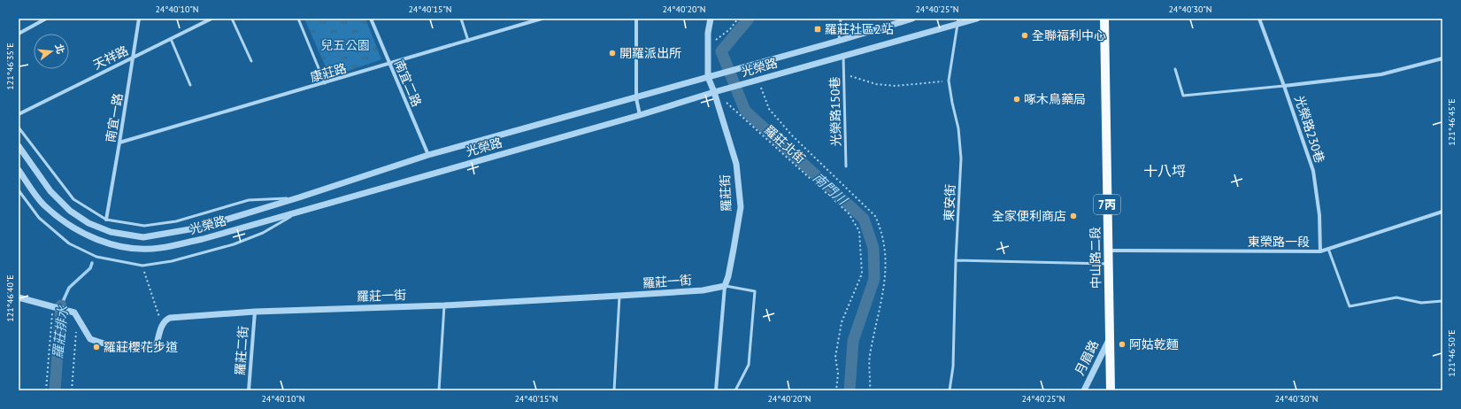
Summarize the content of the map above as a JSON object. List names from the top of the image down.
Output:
{
  "streets": {
    "main road": ["7丙", "中山路二段"],
    "street": [
      "天祥路",
      "光榮路",
      "康莊路",
      "南宜二路",
      "南宜一路",
      "光榮路230巷",
      "羅莊街",
      "東榮路一段",
      "羅莊一街",
      "羅莊二街",
      "月眉路"
    ],
    "lane": ["光榮路150巷", "東安街"],
    "path": ["羅莊北街"]
  },
  "crossings": [
    ["天祥路", "南宜一路"],
    ["光榮路", "南宜二路"],
    ["光榮路", "光榮路150巷"],
    ["光榮路", "羅莊北街"],
    ["光榮路", "羅莊街"],
    ["光榮路", "東安街"],
    ["康莊路", "南宜二路"],
    ["康莊路", "南宜一路"],
    ["光榮路230巷", "東榮路一段"],
    ["羅莊北街", "羅莊街"],
    ["羅莊街", "羅莊一街"],
    ["東榮路一段", "中山路二段"],
    ["中山路二段", "月眉路"],
    ["羅莊一街", "羅莊二街"]
  ],
  "districts": ["十八埒"],
  "water": ["南門川", "羅莊排水"],
  "parks": ["兒五公園"],
  "places": {
    "transit": ["羅莊社區2站"],
    "other": [
      "全聯福利中心",
      "開羅派出所",
      "啄木鳥藥局",
      "全家便利商店",
      "阿姑乾麵",
      "羅莊櫻花步道"
    ]
  },
  "north": "right",
  "coordinates": [
    "24°40'10\"N",
    "24°40'15\"N",
    "24°40'20\"N",
    "24°40'25\"N",
    "24°40'30\"N",
    "121°46'35\"E",
    "121°46'45\"E",
    "121°46'40\"E",
    "121°46'50\"E"
  ]
}
